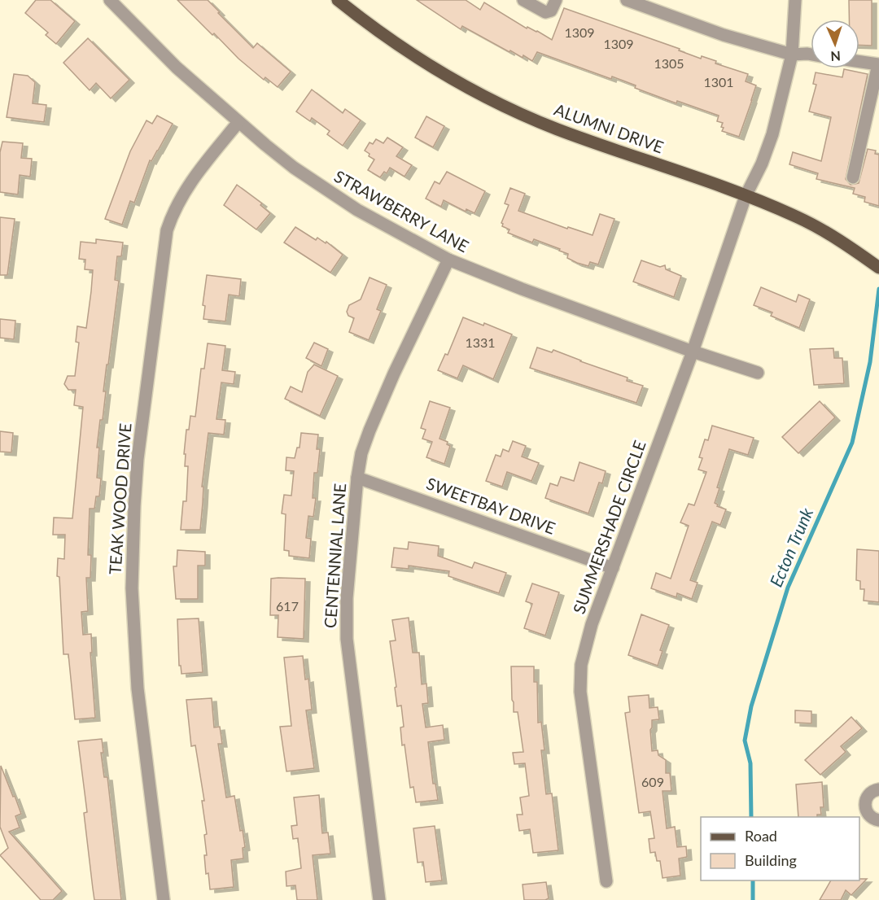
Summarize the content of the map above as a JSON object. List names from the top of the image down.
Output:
{
  "streets": {
    "main road": ["ALUMNI DRIVE"],
    "street": [
      "STRAWBERRY LANE",
      "TEAK WOOD DRIVE",
      "SWEETBAY DRIVE",
      "SUMMERSHADE CIRCLE",
      "CENTENNIAL LANE"
    ]
  },
  "crossings": [
    ["ALUMNI DRIVE", "SUMMERSHADE CIRCLE"],
    ["STRAWBERRY LANE", "TEAK WOOD DRIVE"],
    ["STRAWBERRY LANE", "SUMMERSHADE CIRCLE"],
    ["STRAWBERRY LANE", "CENTENNIAL LANE"],
    ["SWEETBAY DRIVE", "SUMMERSHADE CIRCLE"],
    ["SWEETBAY DRIVE", "CENTENNIAL LANE"]
  ],
  "water": ["Ecton Trunk"],
  "house_numbers": [
    "1309",
    "1309",
    "1305",
    "1301",
    "1331",
    "617",
    "609"
  ],
  "legend": ["Road", "Building"],
  "north": "bottom"
}
